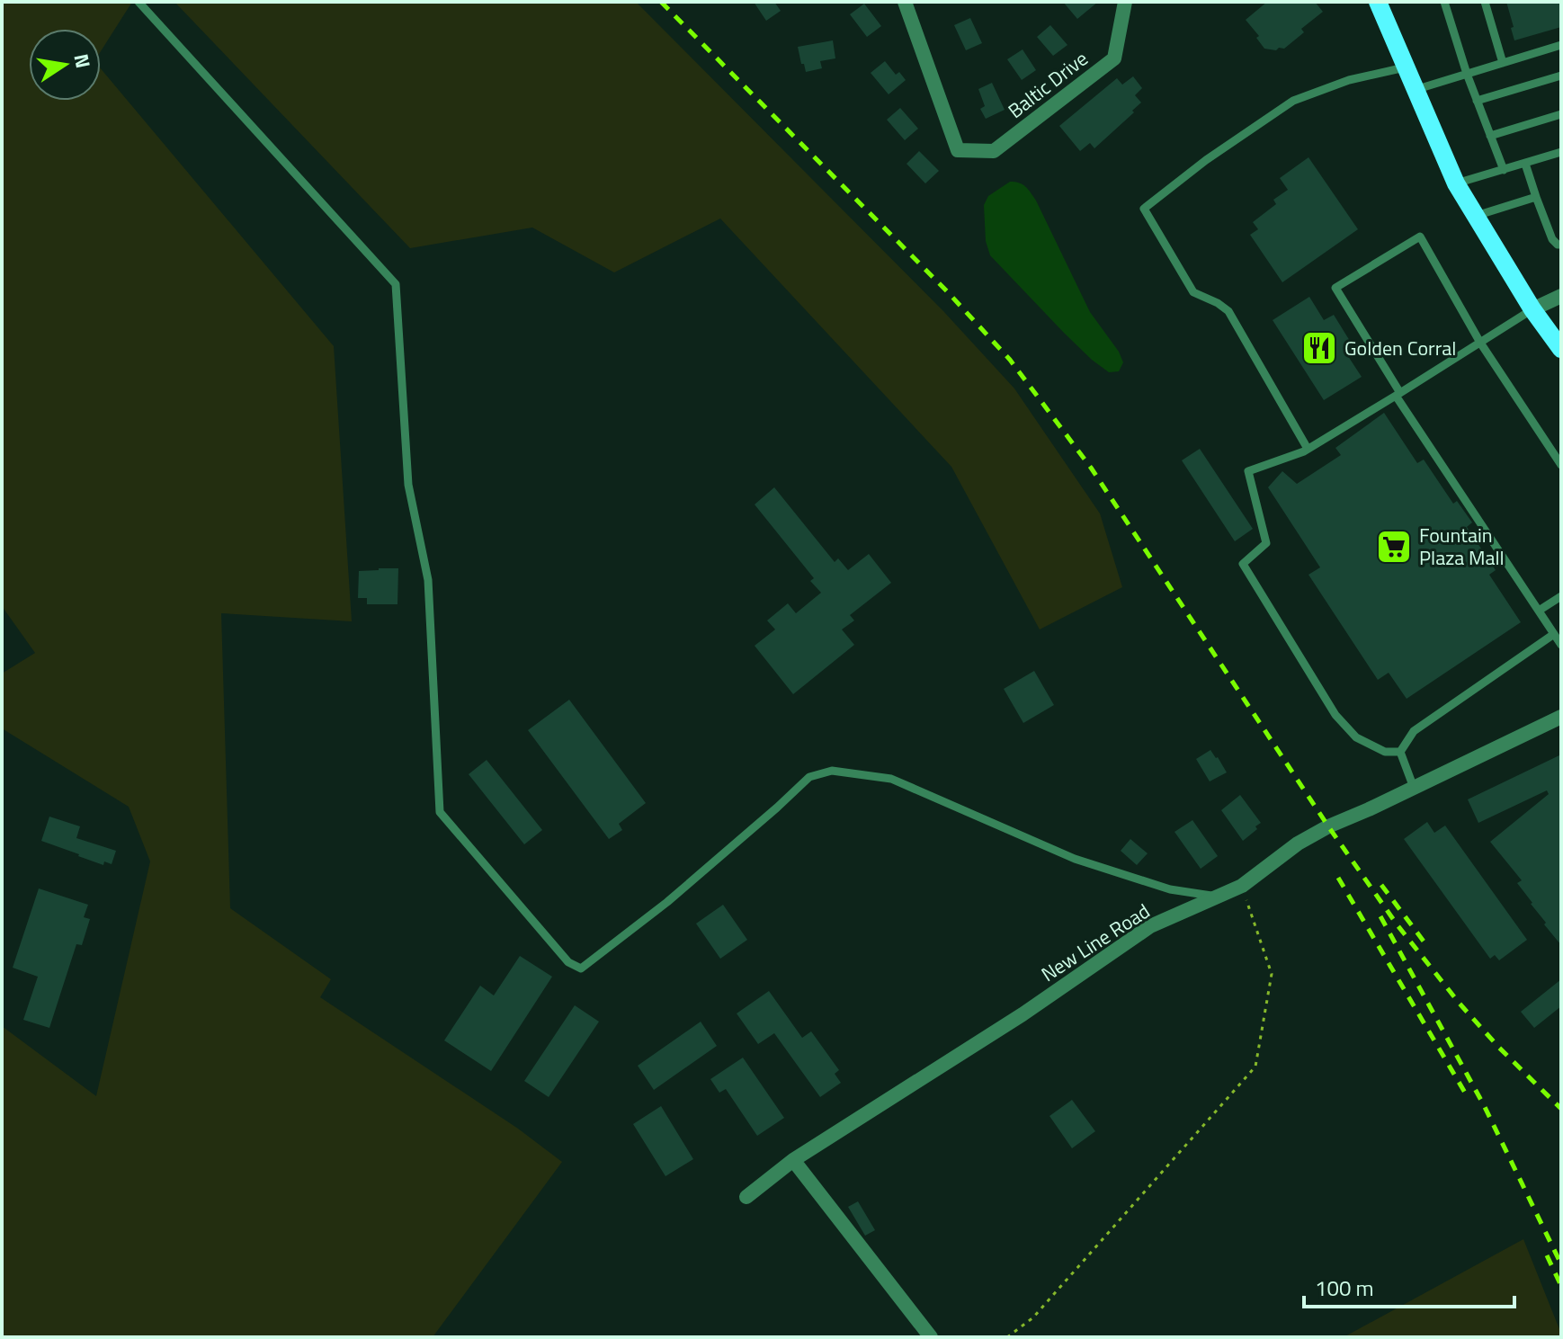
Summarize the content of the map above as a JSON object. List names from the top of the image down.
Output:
{
  "streets": {
    "street": ["Baltic Drive", "New Line Road"]
  },
  "places": {
    "restaurant": ["Golden Corral"],
    "supermarket": ["Fountain Plaza Mall"]
  },
  "scale_bar": "100 m",
  "north": "right"
}
